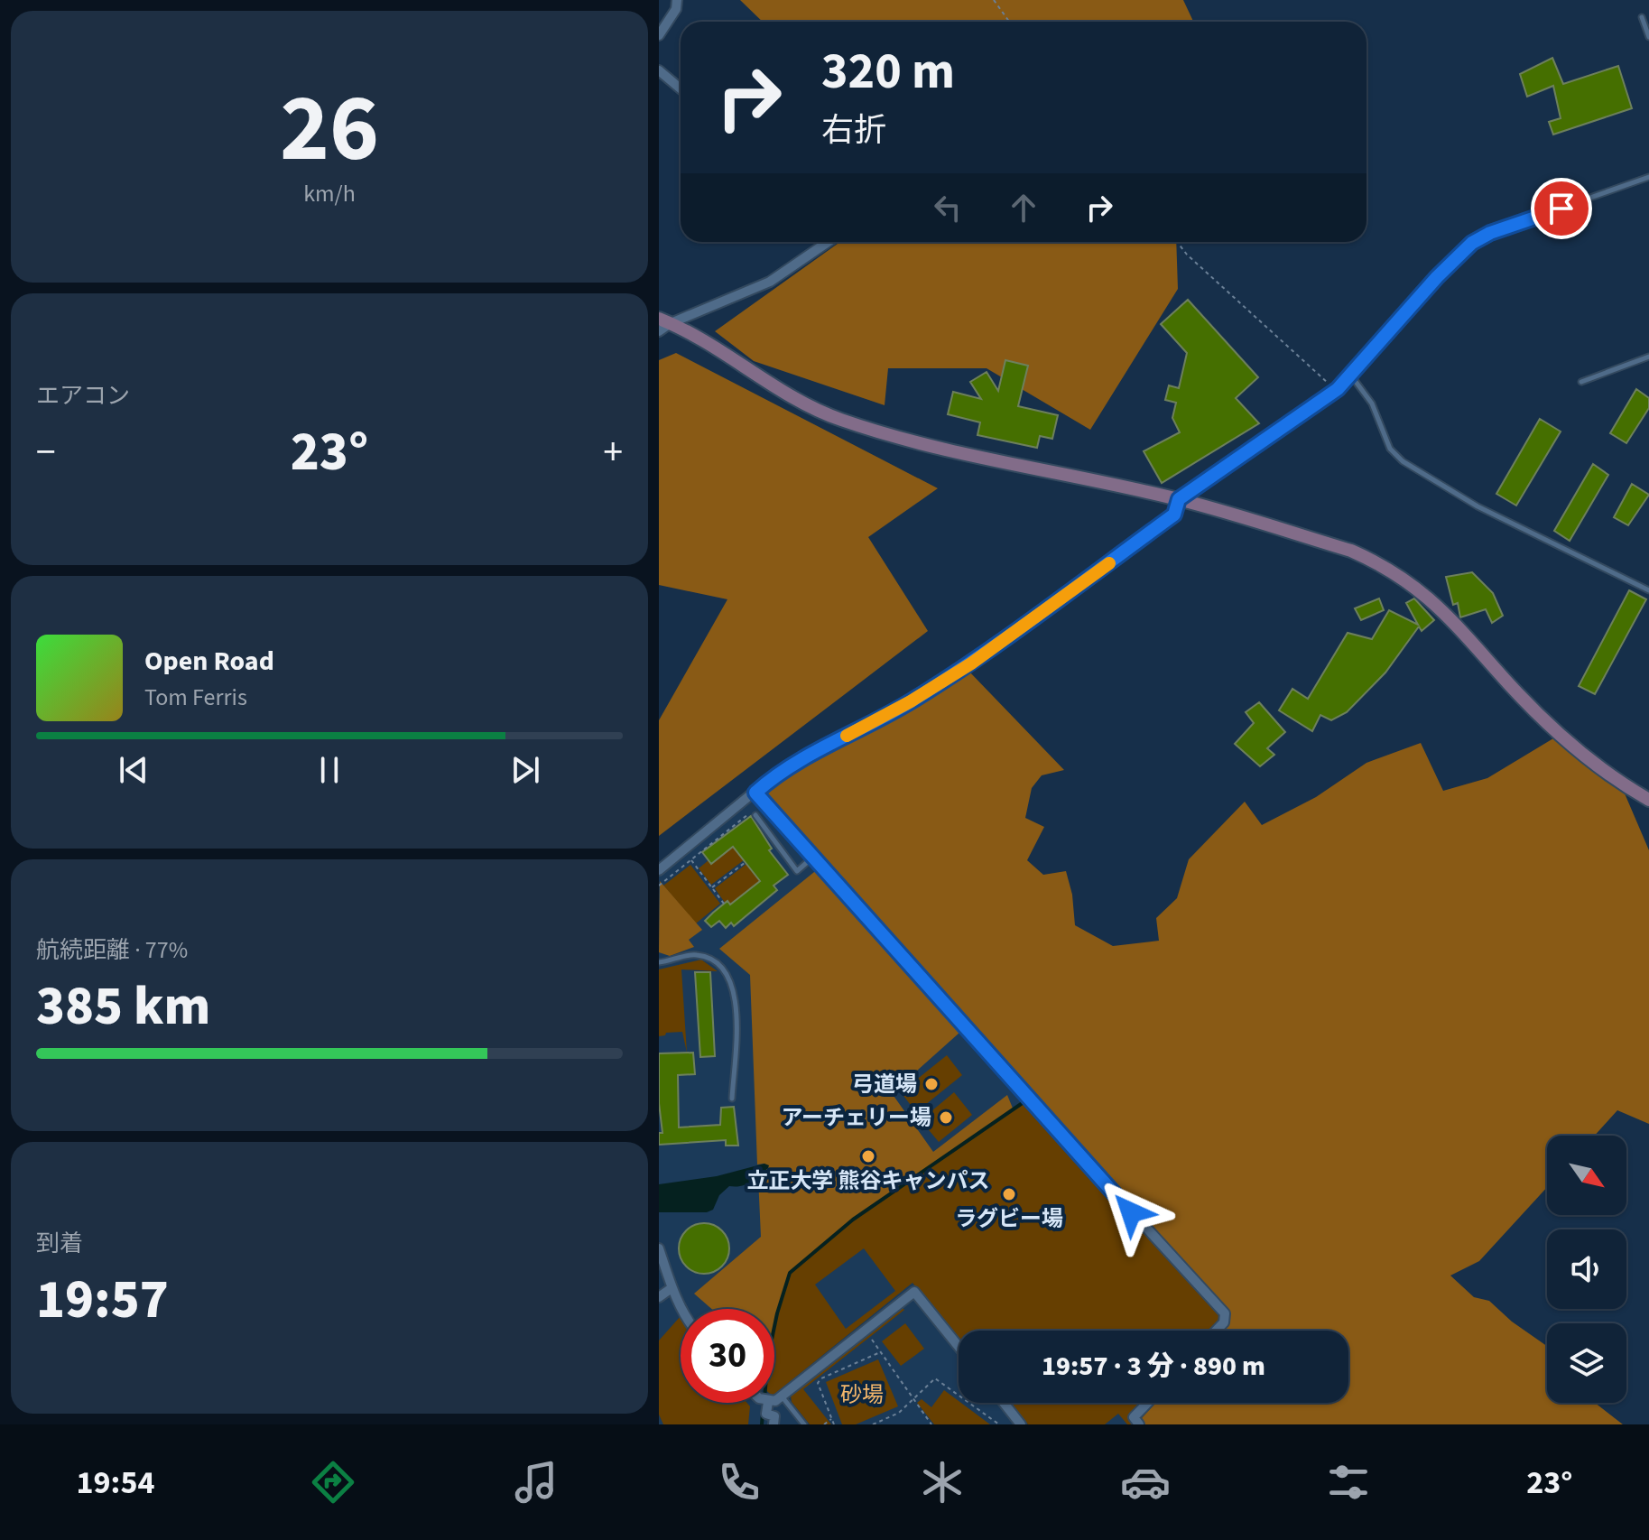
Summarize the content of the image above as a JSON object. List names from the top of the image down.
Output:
{
  "parks": ["砂場"],
  "places": [
    "弓道場",
    "アーチェリー場",
    "立正大学 熊谷キャンパス",
    "ラグビー場"
  ],
  "north": "bottom right",
  "page": {
    "tile": [
      ["26", "km/h"],
      "エアコン",
      ["航続距離 · 77%", "385 km"],
      ["到着", "19:57"]
    ],
    "turn": ["320 m", "右折"],
    "heat": ["−", "23°", "+"],
    "song": ["Open Road", "Tom Ferris"],
    "limit": "30",
    "trip": "19:57 · 3 分 · 890 m",
    "tabs": ["19:54", "23°"]
  }
}
